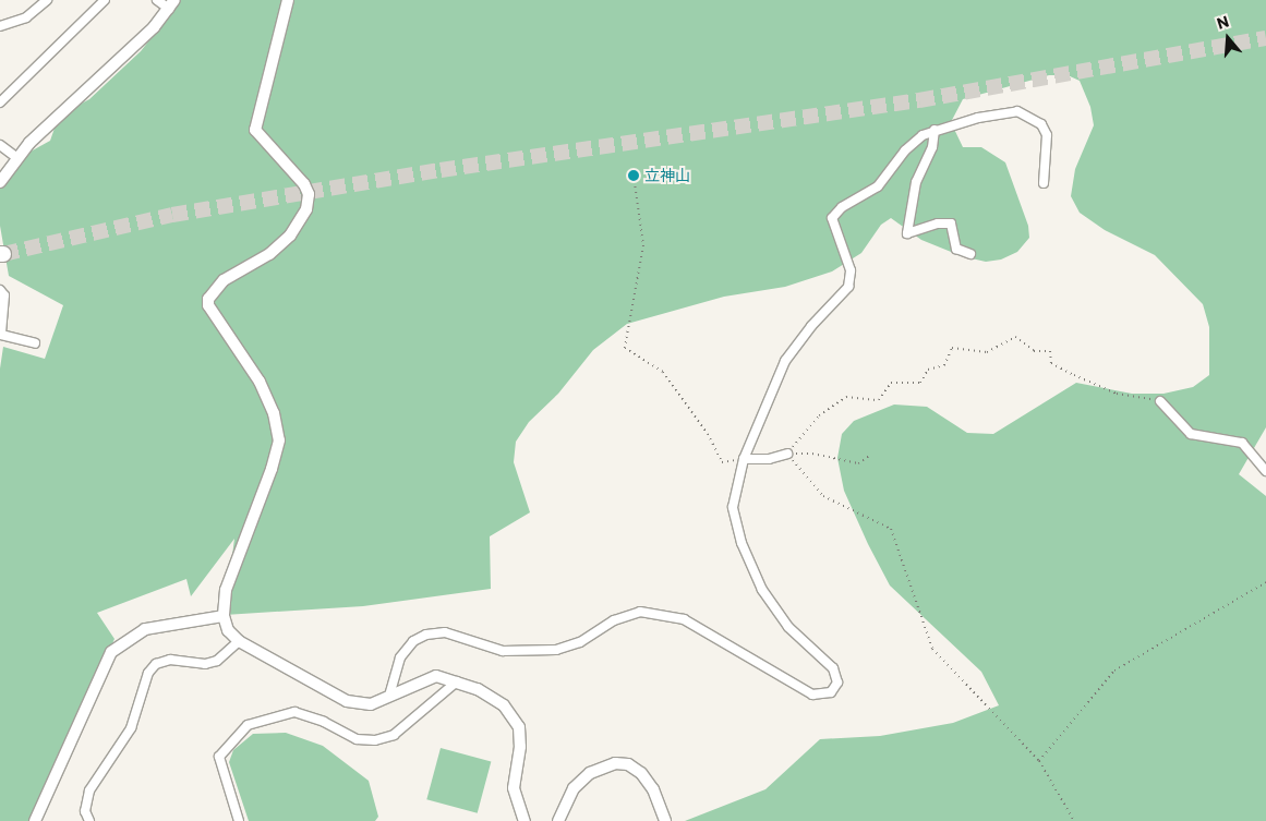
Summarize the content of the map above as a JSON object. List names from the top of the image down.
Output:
{
  "places": ["立神山"],
  "north": "top"
}
